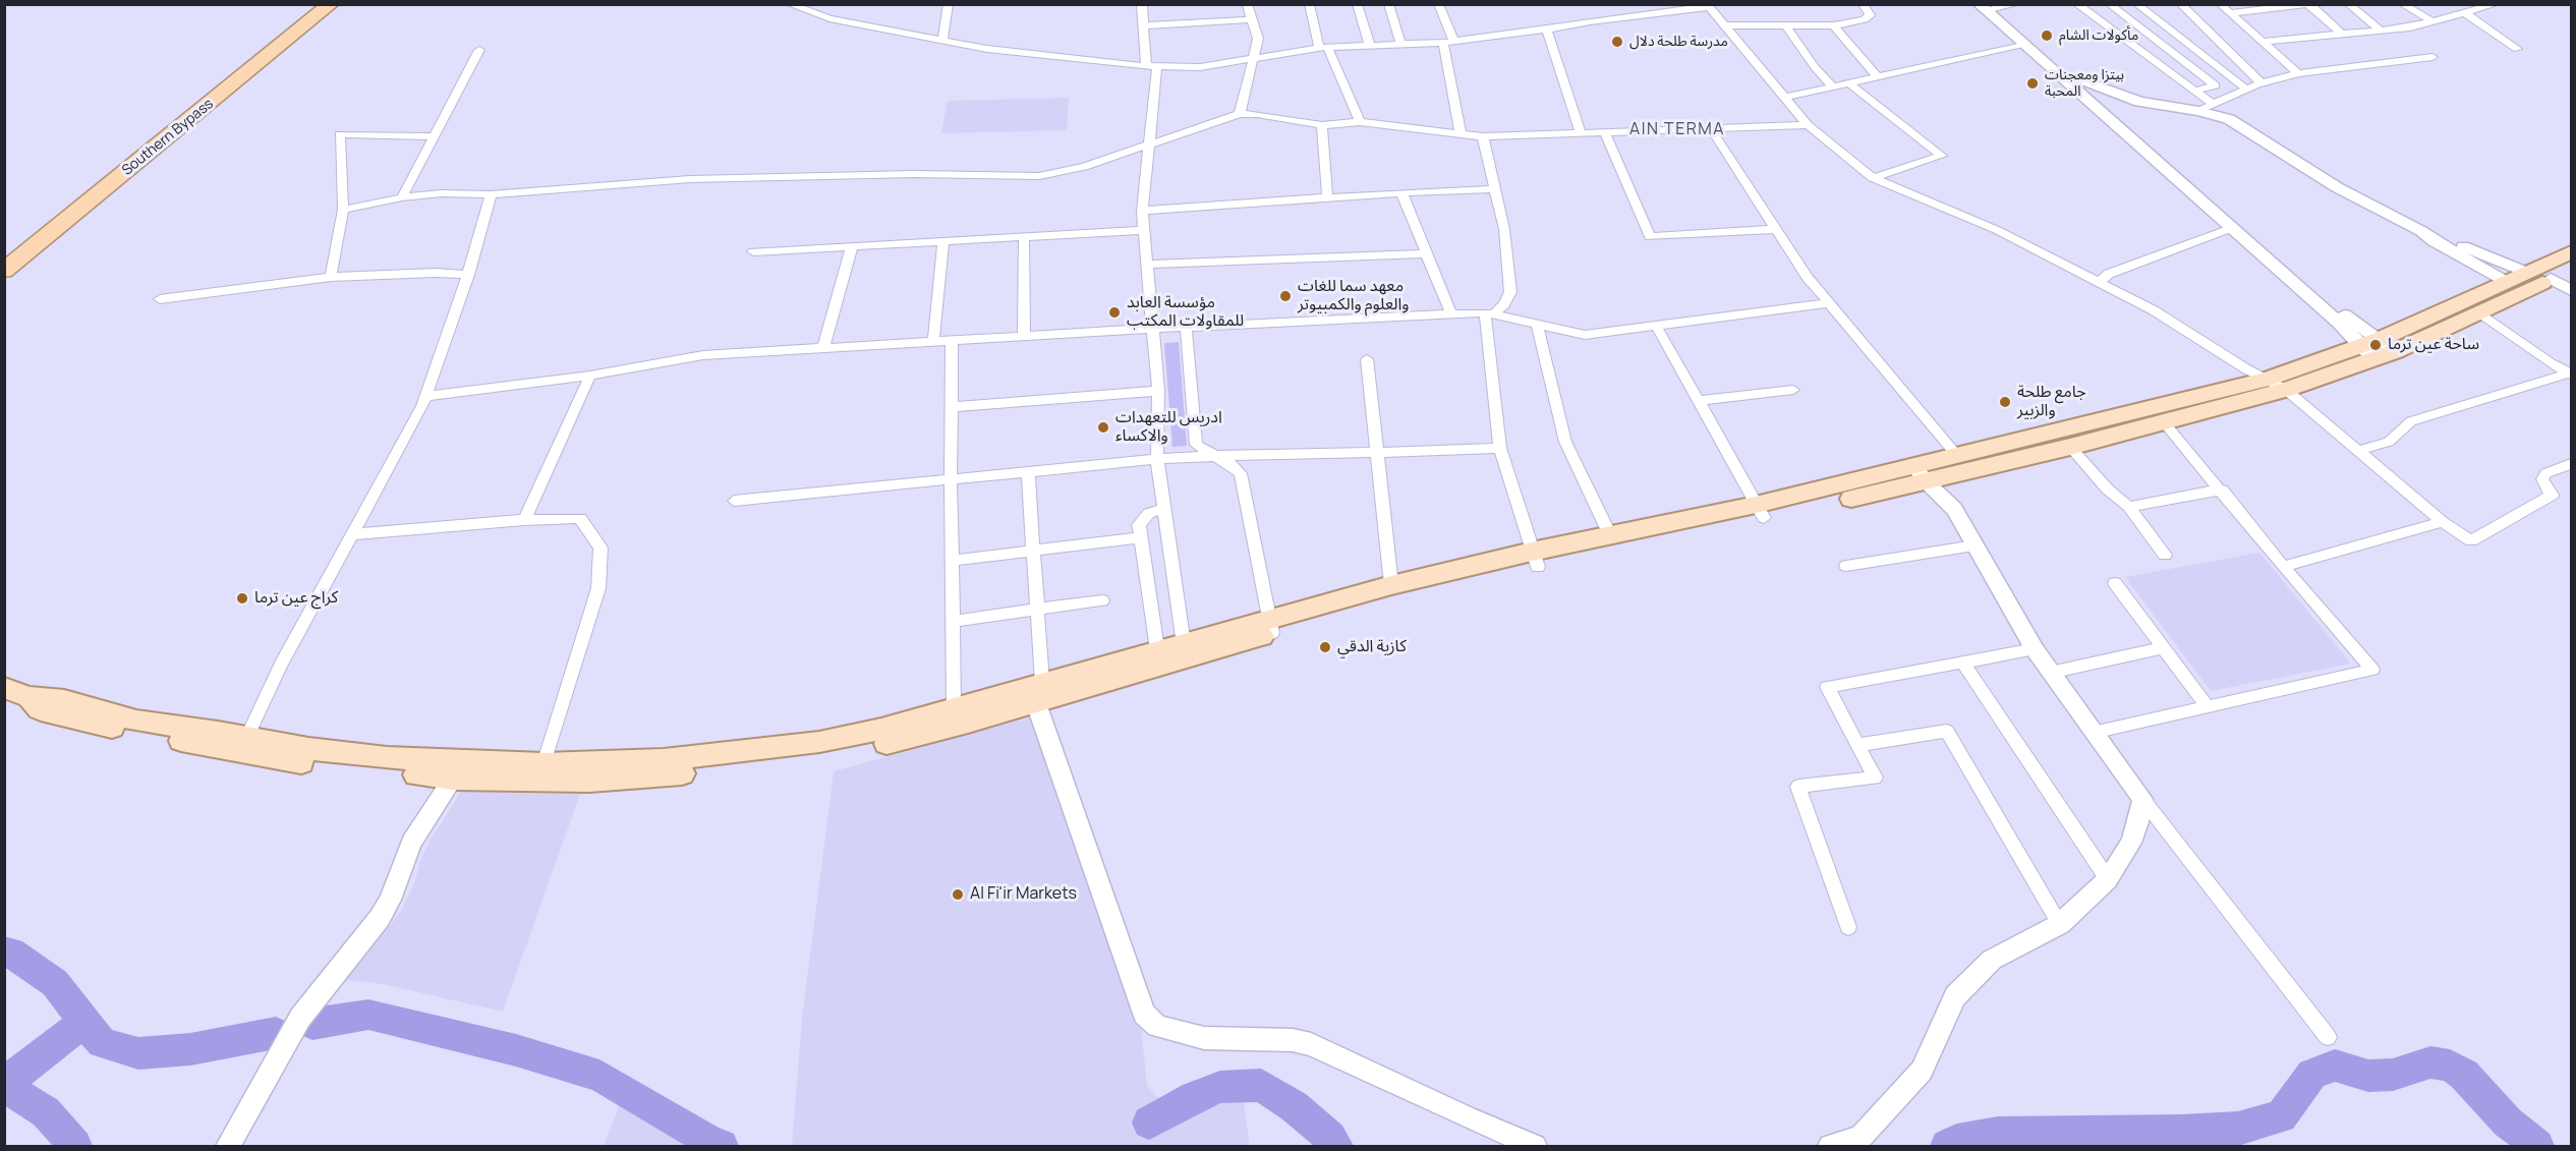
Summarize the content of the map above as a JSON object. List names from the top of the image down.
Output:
{
  "streets": {
    "highway": ["Southern Bypass"]
  },
  "districts": ["AIN TERMA"],
  "places": [
    "مأكولات الشام",
    "مدرسة طلحة دلال",
    "بيتزا ومعجنات المحبة",
    "معهد سما للغات والعلوم والكمبيوتر",
    "مؤسسة العابد للمقاولات المكتب",
    "ساحة عين ترما",
    "جامع طلحة والزبير",
    "ادريس للتعهدات والاكساء",
    "كراج عين ترما",
    "كازية الدقي",
    "Al Fi'ir Markets"
  ]
}
